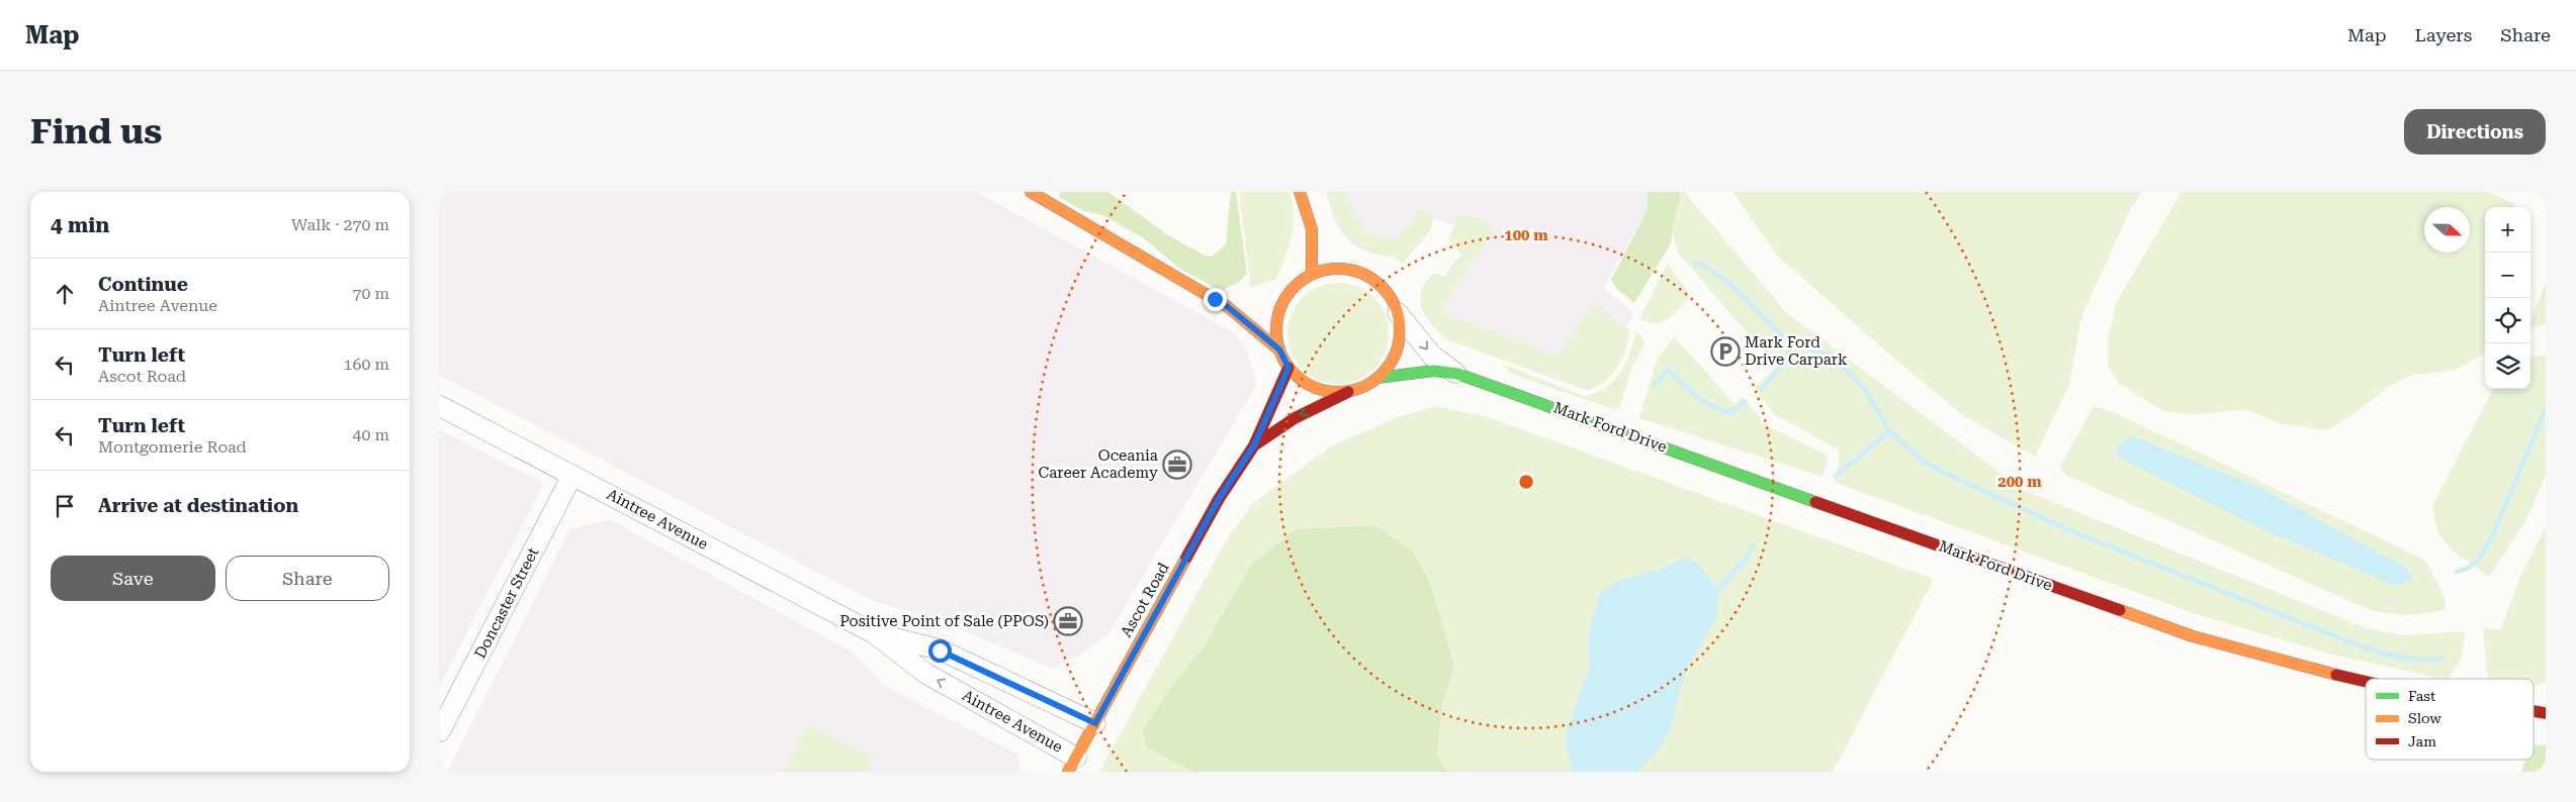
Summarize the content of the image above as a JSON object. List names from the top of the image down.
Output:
{
  "streets": {
    "street": [
      "Mark Ford Drive",
      "Aintree Avenue",
      "Ascot Road",
      "Doncaster Street"
    ]
  },
  "crossings": [
    ["Mark Ford Drive", "Ascot Road"],
    ["Aintree Avenue", "Ascot Road"],
    ["Aintree Avenue", "Doncaster Street"]
  ],
  "places": {
    "parking": ["Mark Ford Drive Carpark"],
    "office": ["Oceania Career Academy", "Positive Point of Sale (PPOS)"]
  },
  "legend": ["Fast", "Slow", "Jam"],
  "north": "right",
  "page": {
    "header": "Map",
    "nav": ["Map", "Layers", "Share"],
    "buttons": [
      "Directions",
      ["Save", "Share"]
    ],
    "title": "Find us",
    "heading": ["4 min", "Walk · 270 m"],
    "map_buttons": ["+", "−"],
    "list": [
      ["Continue", "Aintree Avenue", "70 m"],
      ["Turn left", "Ascot Road", "160 m"],
      ["Turn left", "Montgomerie Road", "40 m"],
      "Arrive at destination"
    ]
  },
  "rings": ["100 m", "200 m"]
}
